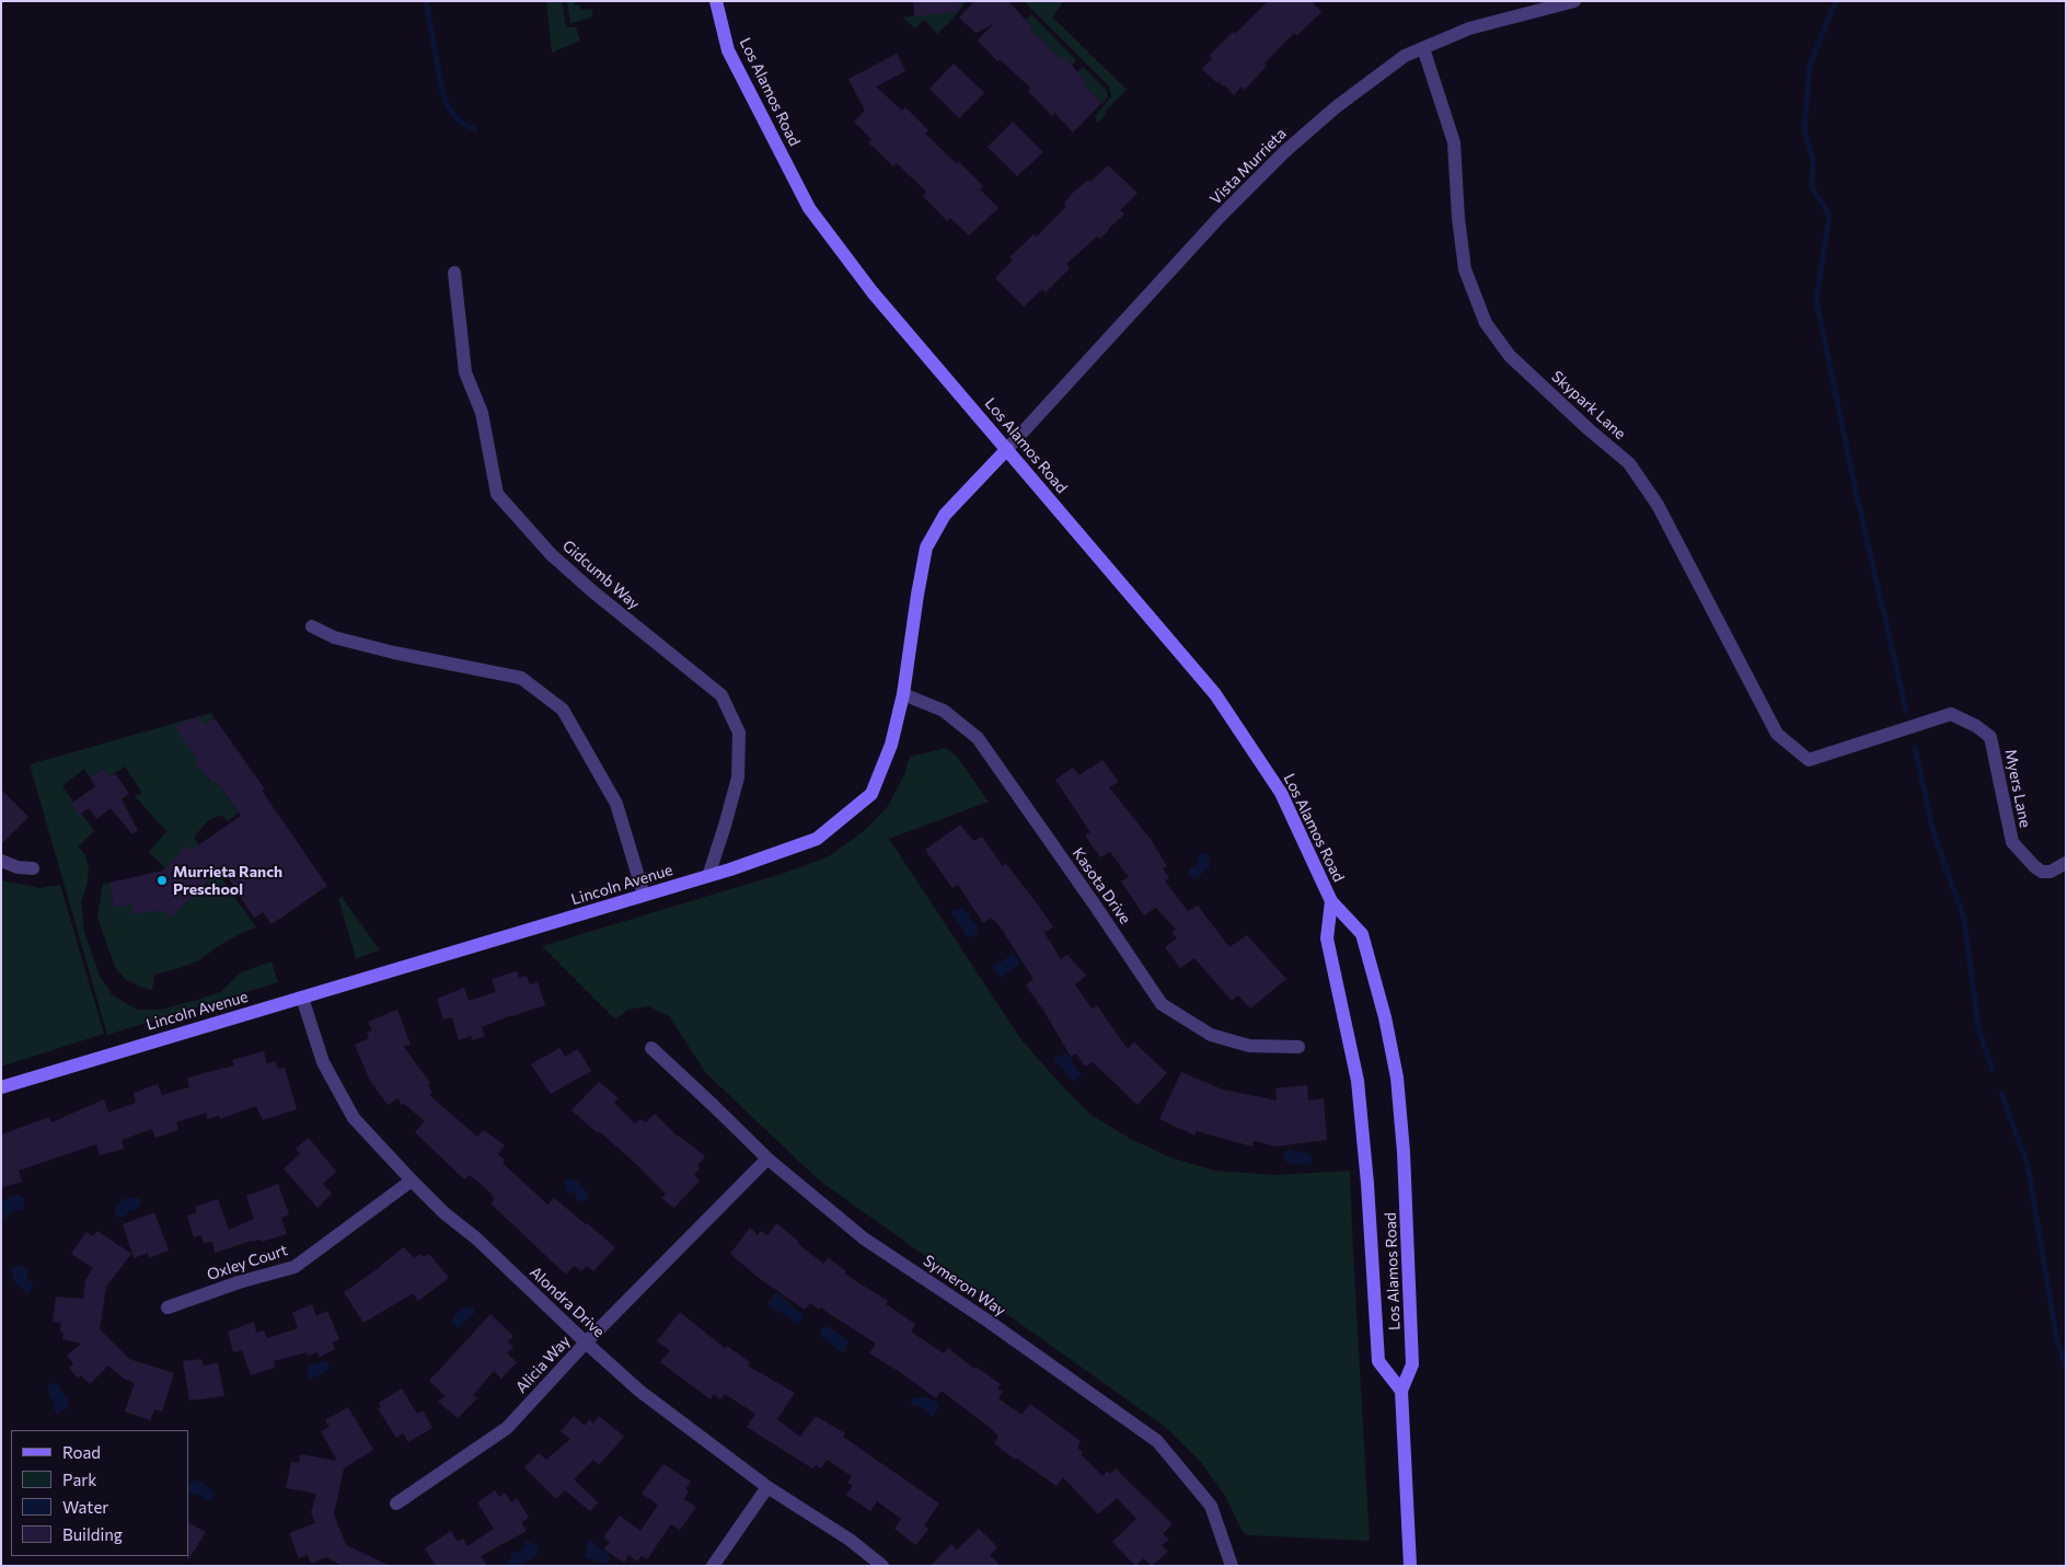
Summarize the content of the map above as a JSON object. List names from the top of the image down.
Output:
{
  "streets": {
    "main road": ["Los Alamos Road", "Lincoln Avenue"],
    "street": [
      "Vista Murrieta",
      "Skypark Lane",
      "Gidcumb Way",
      "Myers Lane",
      "Kasota Drive",
      "Oxley Court",
      "Symeron Way",
      "Alondra Drive",
      "Alicia Way"
    ]
  },
  "crossings": [
    ["Los Alamos Road", "Vista Murrieta"],
    ["Los Alamos Road", "Lincoln Avenue"],
    ["Vista Murrieta", "Skypark Lane"],
    ["Vista Murrieta", "Lincoln Avenue"],
    ["Skypark Lane", "Myers Lane"],
    ["Gidcumb Way", "Lincoln Avenue"],
    ["Lincoln Avenue", "Kasota Drive"],
    ["Lincoln Avenue", "Alondra Drive"],
    ["Oxley Court", "Alondra Drive"],
    ["Symeron Way", "Alicia Way"],
    ["Alondra Drive", "Alicia Way"]
  ],
  "places": ["Murrieta Ranch Preschool"],
  "legend": [
    "Road",
    "Park",
    "Water",
    "Building"
  ]
}
